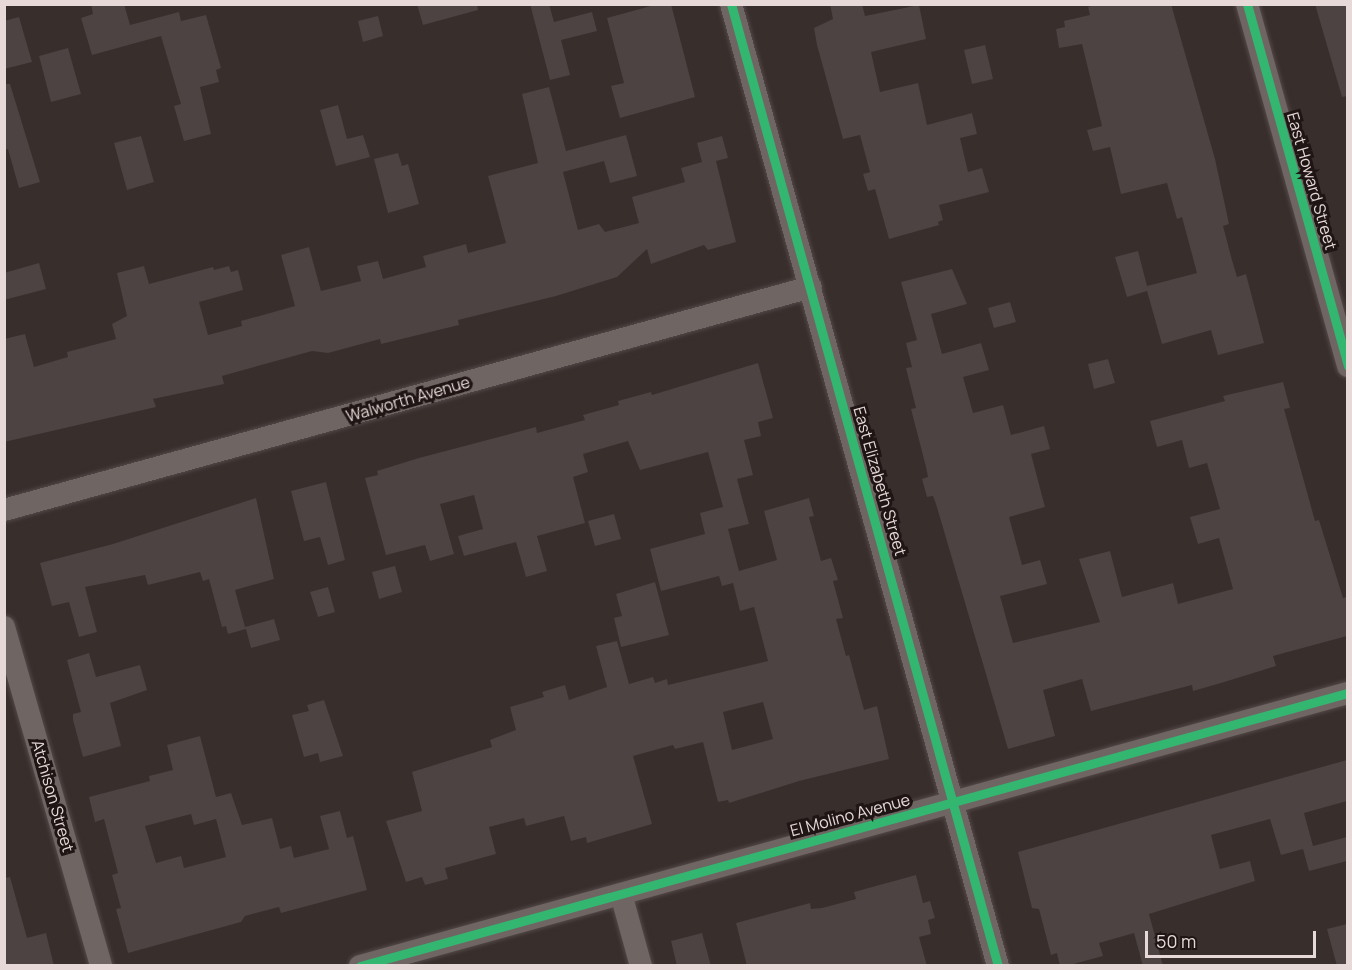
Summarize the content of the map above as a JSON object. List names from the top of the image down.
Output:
{
  "streets": {
    "street": [
      "East Howard Street",
      "Walworth Avenue",
      "East Elizabeth Street",
      "Atchison Street",
      "El Molino Avenue"
    ]
  },
  "crossings": [
    ["Walworth Avenue", "East Elizabeth Street"],
    ["East Elizabeth Street", "El Molino Avenue"]
  ],
  "scale_bar": "50 m"
}
